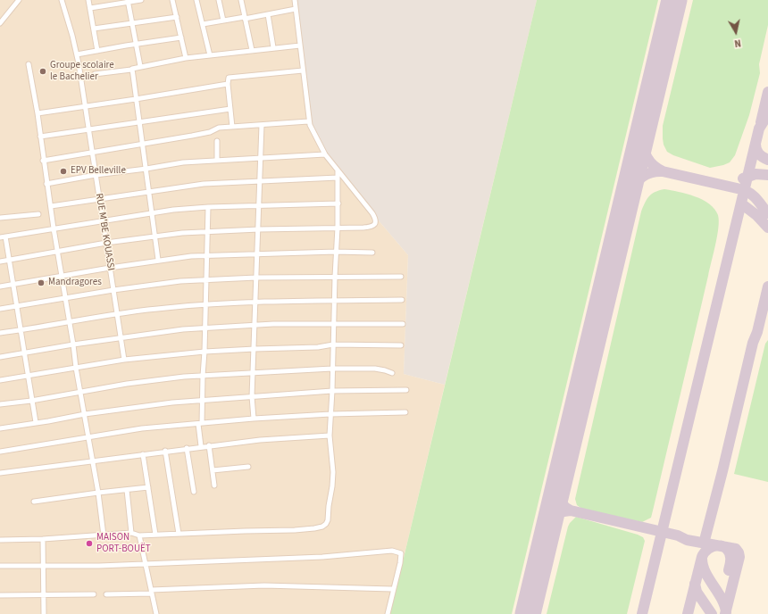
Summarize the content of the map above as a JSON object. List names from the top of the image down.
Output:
{
  "streets": {
    "street": ["RUE M'BE KOUASSI"]
  },
  "places": [
    "Groupe scolaire le Bachelier",
    "EPV Belleville",
    "Mandragores",
    "MAISON PORT-BOUËT"
  ],
  "north": "bottom"
}
